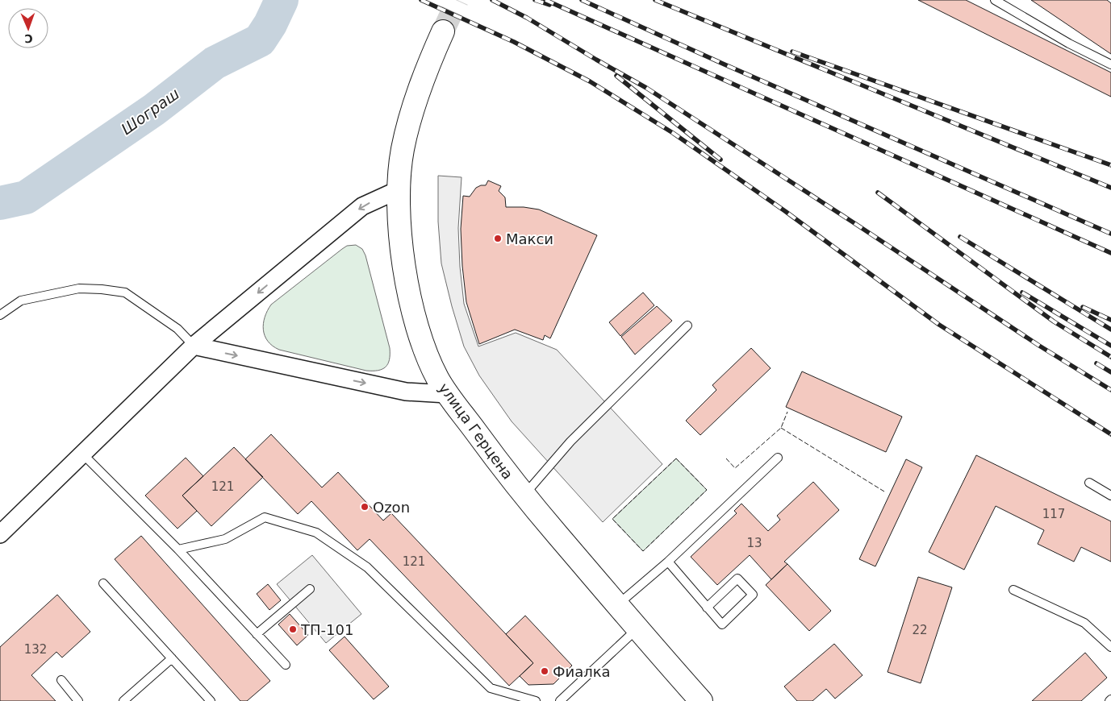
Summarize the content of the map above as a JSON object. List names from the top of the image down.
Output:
{
  "streets": {
    "main road": ["улица Герцена"]
  },
  "water": ["Шограш"],
  "places": [
    "Макси",
    "Ozon",
    "ТП-101",
    "Фиалка"
  ],
  "house_numbers": [
    "121",
    "117",
    "13",
    "121",
    "22",
    "132"
  ],
  "north": "bottom"
}
